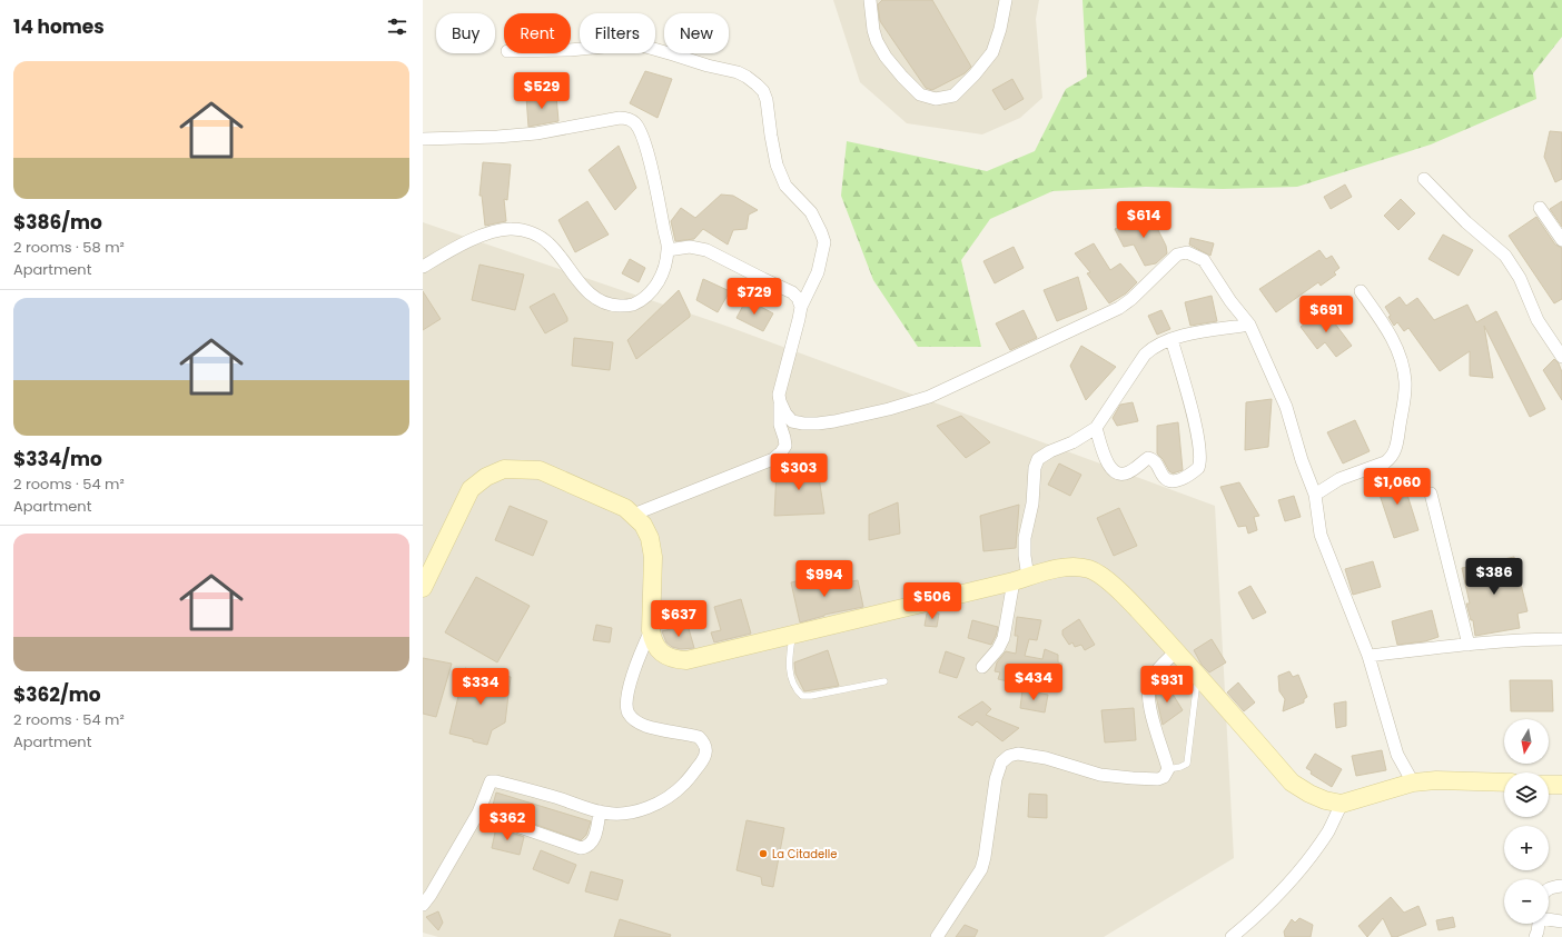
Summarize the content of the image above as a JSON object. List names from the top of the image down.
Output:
{
  "places": ["La Citadelle"],
  "north": "bottom",
  "page": {
    "heading": "14 homes",
    "chip": [
      "Buy",
      "Rent",
      "Filters",
      "New"
    ],
    "list": [
      {
        "name": "$386/mo",
        "note": "2 rooms · 58 m² · Apartment"
      },
      {
        "name": "$334/mo",
        "note": "2 rooms · 54 m² · Apartment"
      },
      {
        "name": "$362/mo",
        "note": "2 rooms · 54 m² · Apartment"
      }
    ],
    "price": [
      "$529",
      "$614",
      "$729",
      "$691",
      "$303",
      "$1,060",
      "$386",
      "$994",
      "$506",
      "$637",
      "$434",
      "$931",
      "$334",
      "$362"
    ],
    "map_buttons": ["+", "−"]
  }
}
